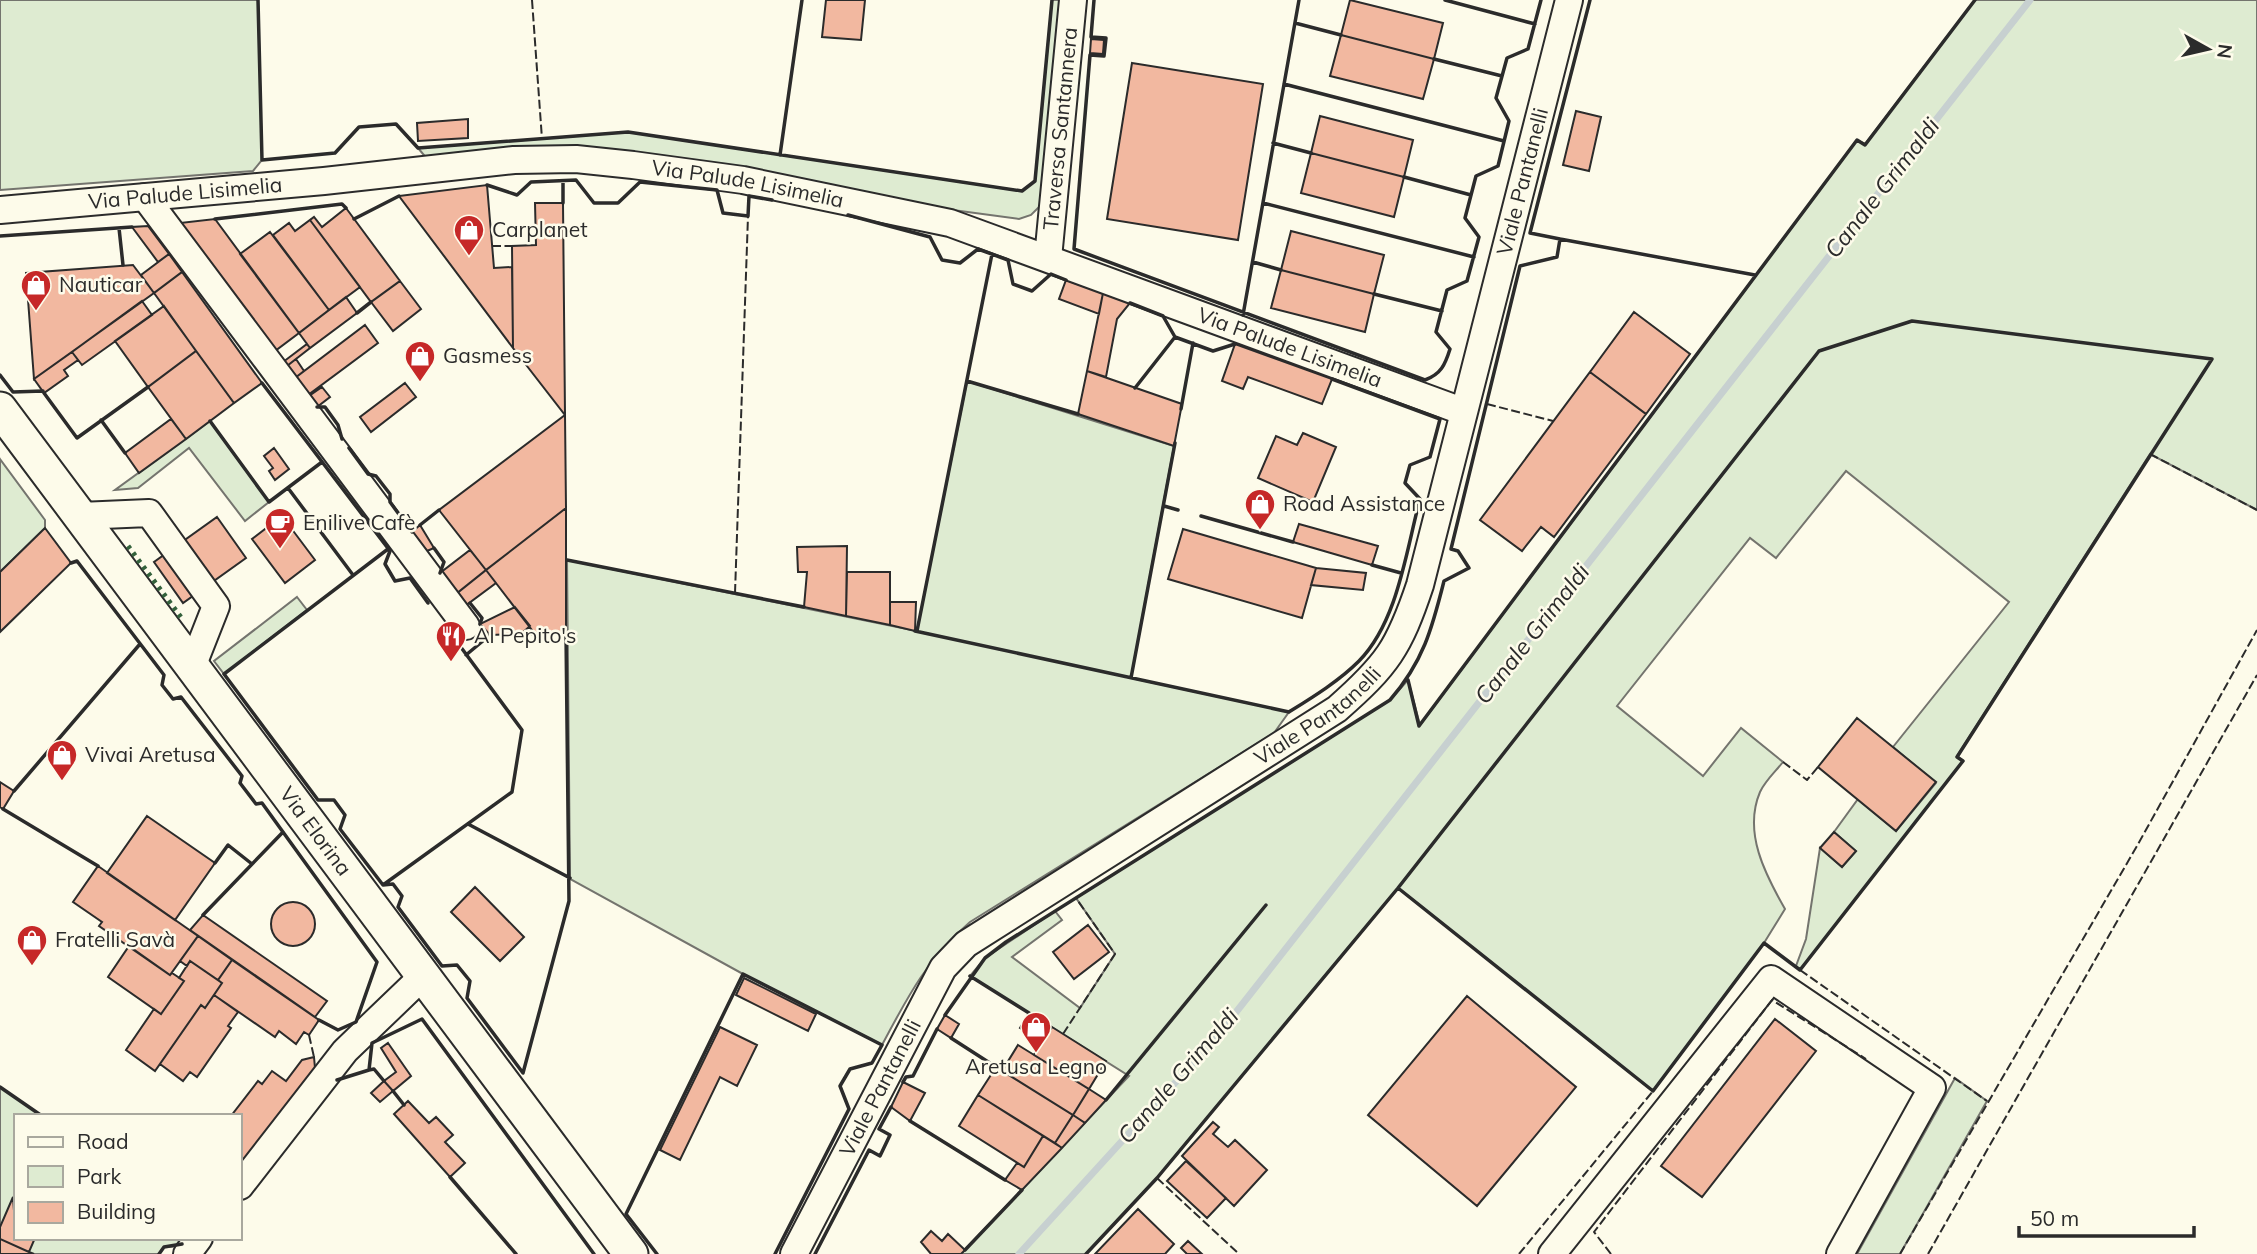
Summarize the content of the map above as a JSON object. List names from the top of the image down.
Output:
{
  "streets": {
    "main road": ["Via Elorina"],
    "street": ["Traversa Santannera", "Viale Pantanelli", "Via Palude Lisimelia"]
  },
  "crossings": [
    ["Traversa Santannera", "Via Palude Lisimelia"],
    ["Viale Pantanelli", "Via Palude Lisimelia"]
  ],
  "water": ["Canale Grimaldi"],
  "places": {
    "shop": [
      "Carplanet",
      "Nauticar",
      "Gasmess",
      "Road Assistance",
      "Vivai Aretusa",
      "Fratelli Savà",
      "Aretusa Legno"
    ],
    "cafe": ["Enilive Cafè"],
    "restaurant": ["Al Pepito's"]
  },
  "legend": ["Road", "Park", "Building"],
  "scale_bar": "50 m",
  "north": "right"
}
